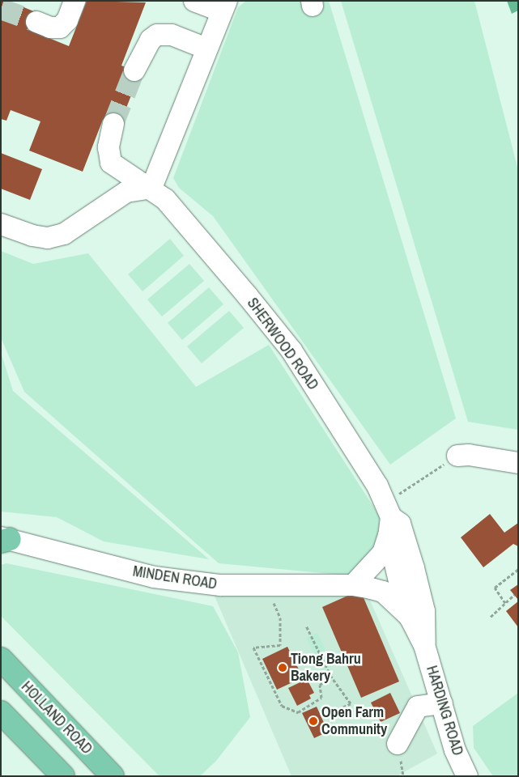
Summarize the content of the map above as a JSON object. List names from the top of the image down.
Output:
{
  "streets": {
    "main road": ["HOLLAND ROAD"],
    "street": ["SHERWOOD ROAD", "MINDEN ROAD", "HARDING ROAD"]
  },
  "crossings": [
    ["SHERWOOD ROAD", "MINDEN ROAD"],
    ["SHERWOOD ROAD", "HARDING ROAD"],
    ["MINDEN ROAD", "HARDING ROAD"]
  ],
  "places": ["Tiong Bahru Bakery", "Open Farm Community"]
}
